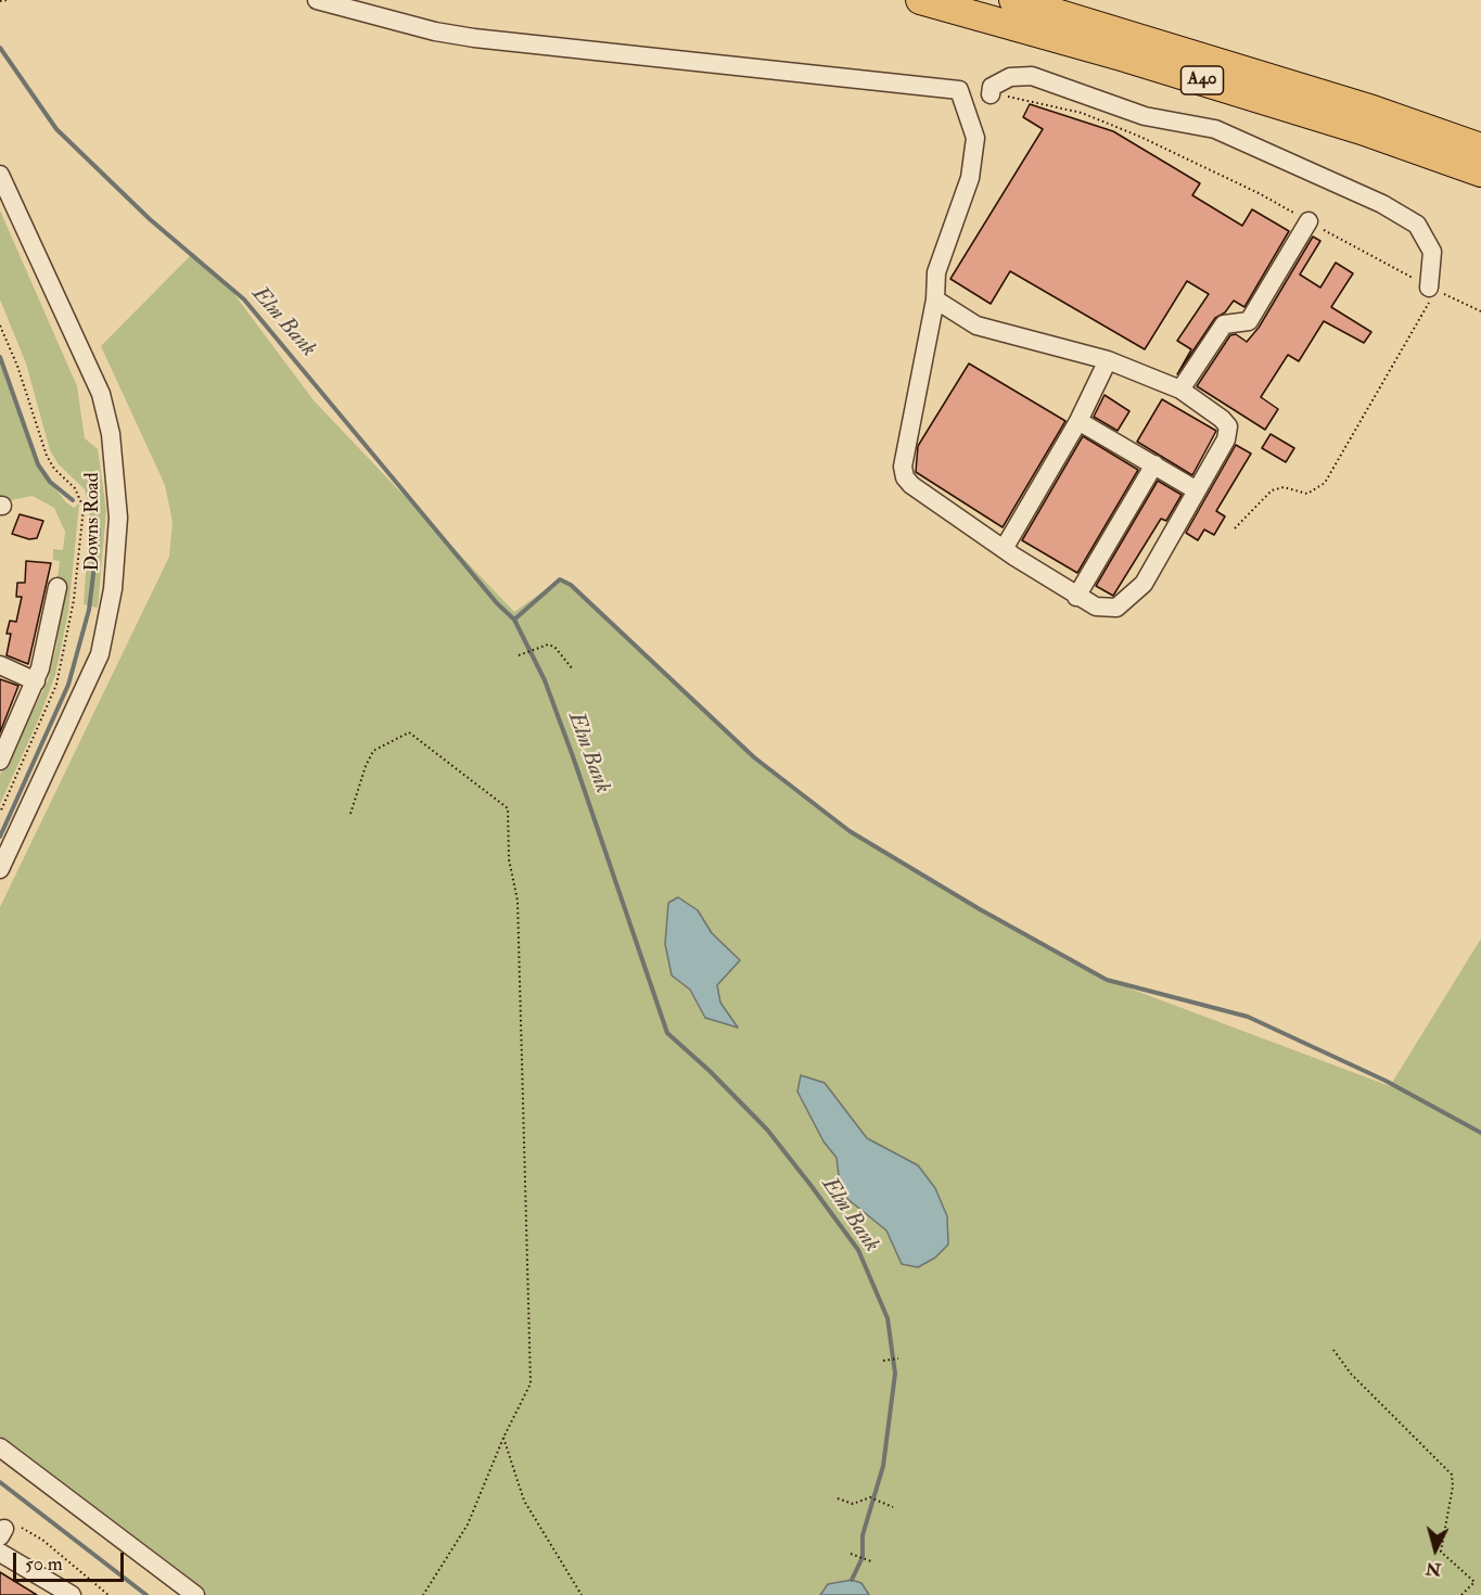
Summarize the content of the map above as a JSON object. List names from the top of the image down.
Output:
{
  "streets": {
    "highway": ["A40"],
    "street": ["Downs Road"]
  },
  "water": ["Elm Bank"],
  "scale_bar": "50 m",
  "north": "bottom"
}
